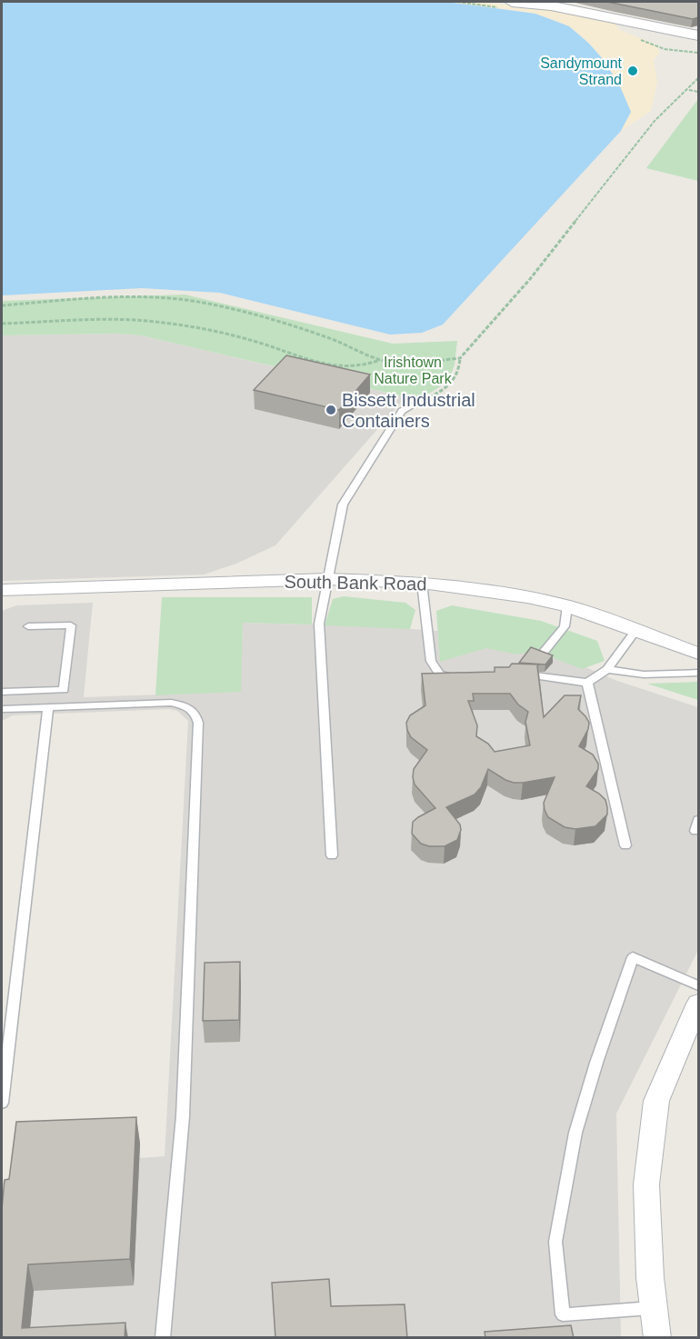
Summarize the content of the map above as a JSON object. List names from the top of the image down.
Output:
{
  "streets": {
    "street": ["South Bank Road"]
  },
  "parks": ["Irishtown Nature Park"],
  "places": ["Sandymount Strand", "Bissett Industrial Containers"]
}
